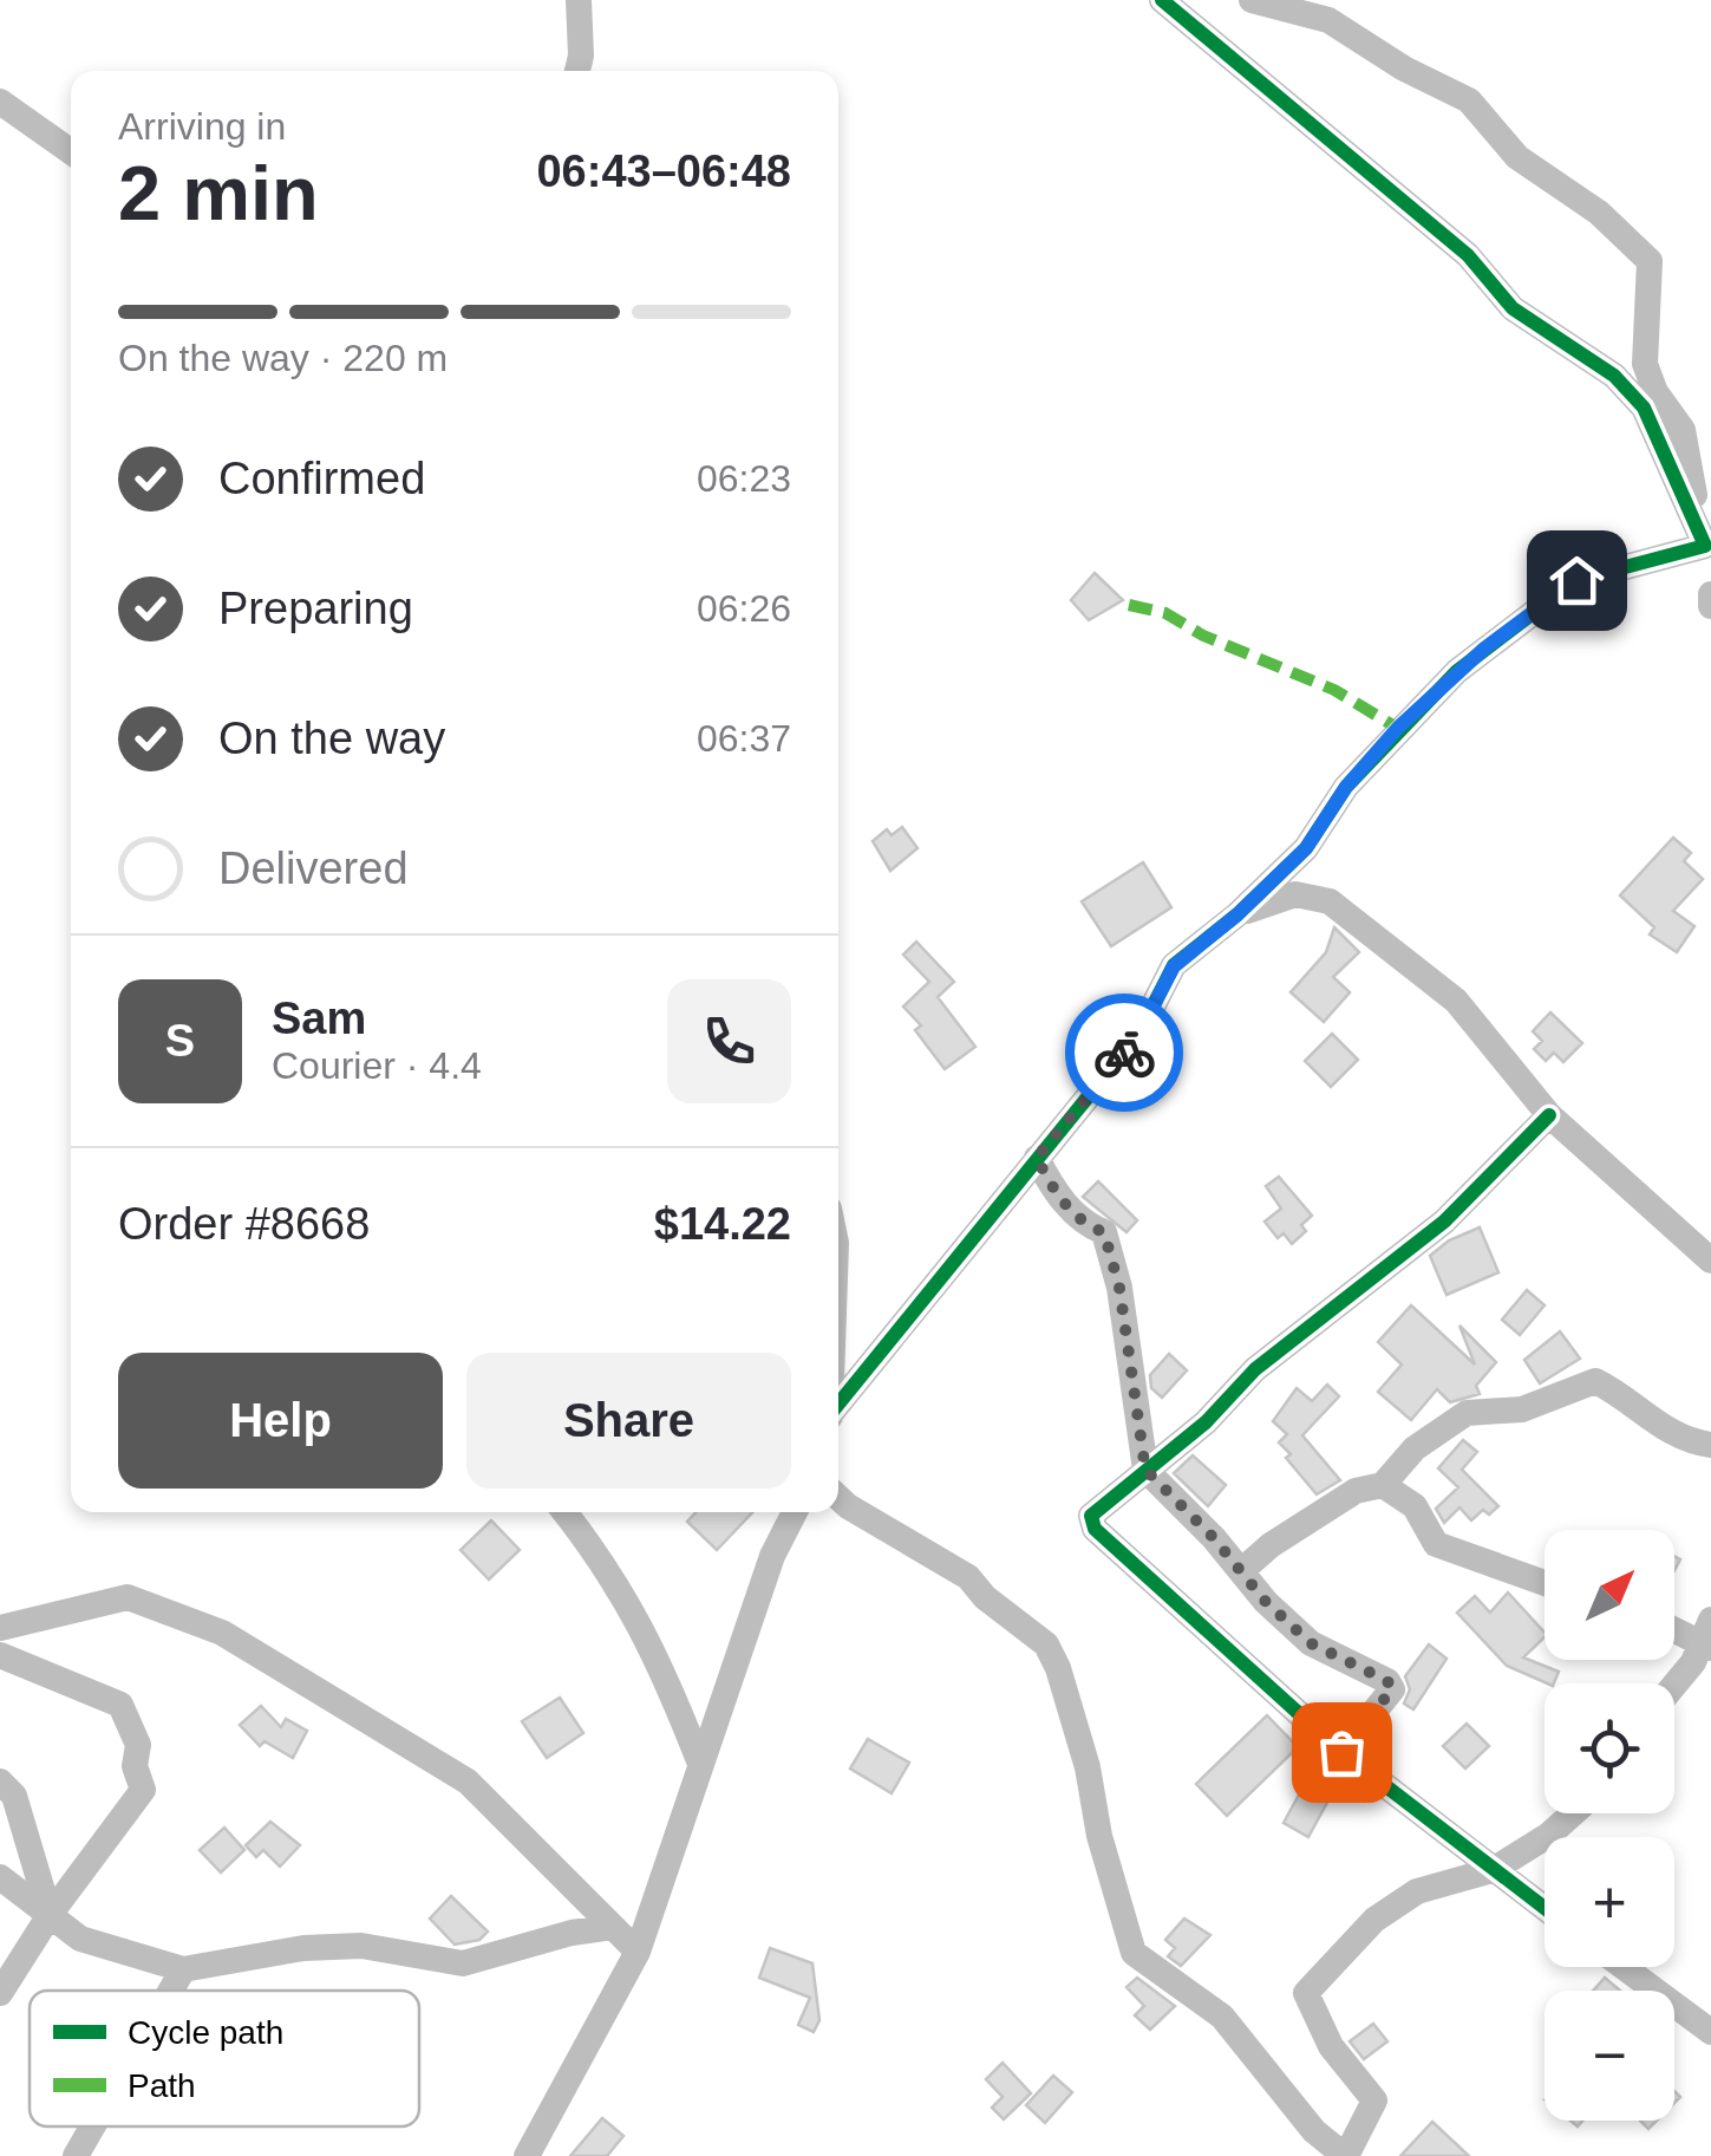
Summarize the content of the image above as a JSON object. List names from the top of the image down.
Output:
{
  "legend": ["Cycle path", "Path"],
  "north": "top right",
  "page": {
    "heading": ["2 min", "Arriving in", "06:43–06:48"],
    "panel": [
      "Sam",
      "Courier · 4.4",
      "Order #8668",
      "$14.22"
    ],
    "bar": "On the way · 220 m",
    "list": [
      ["Confirmed", "06:23"],
      ["Preparing", "06:26"],
      ["On the way", "06:37"],
      "Delivered"
    ],
    "round": "S",
    "buttons": ["Help", "Share"],
    "map_buttons": ["+", "−"]
  }
}
